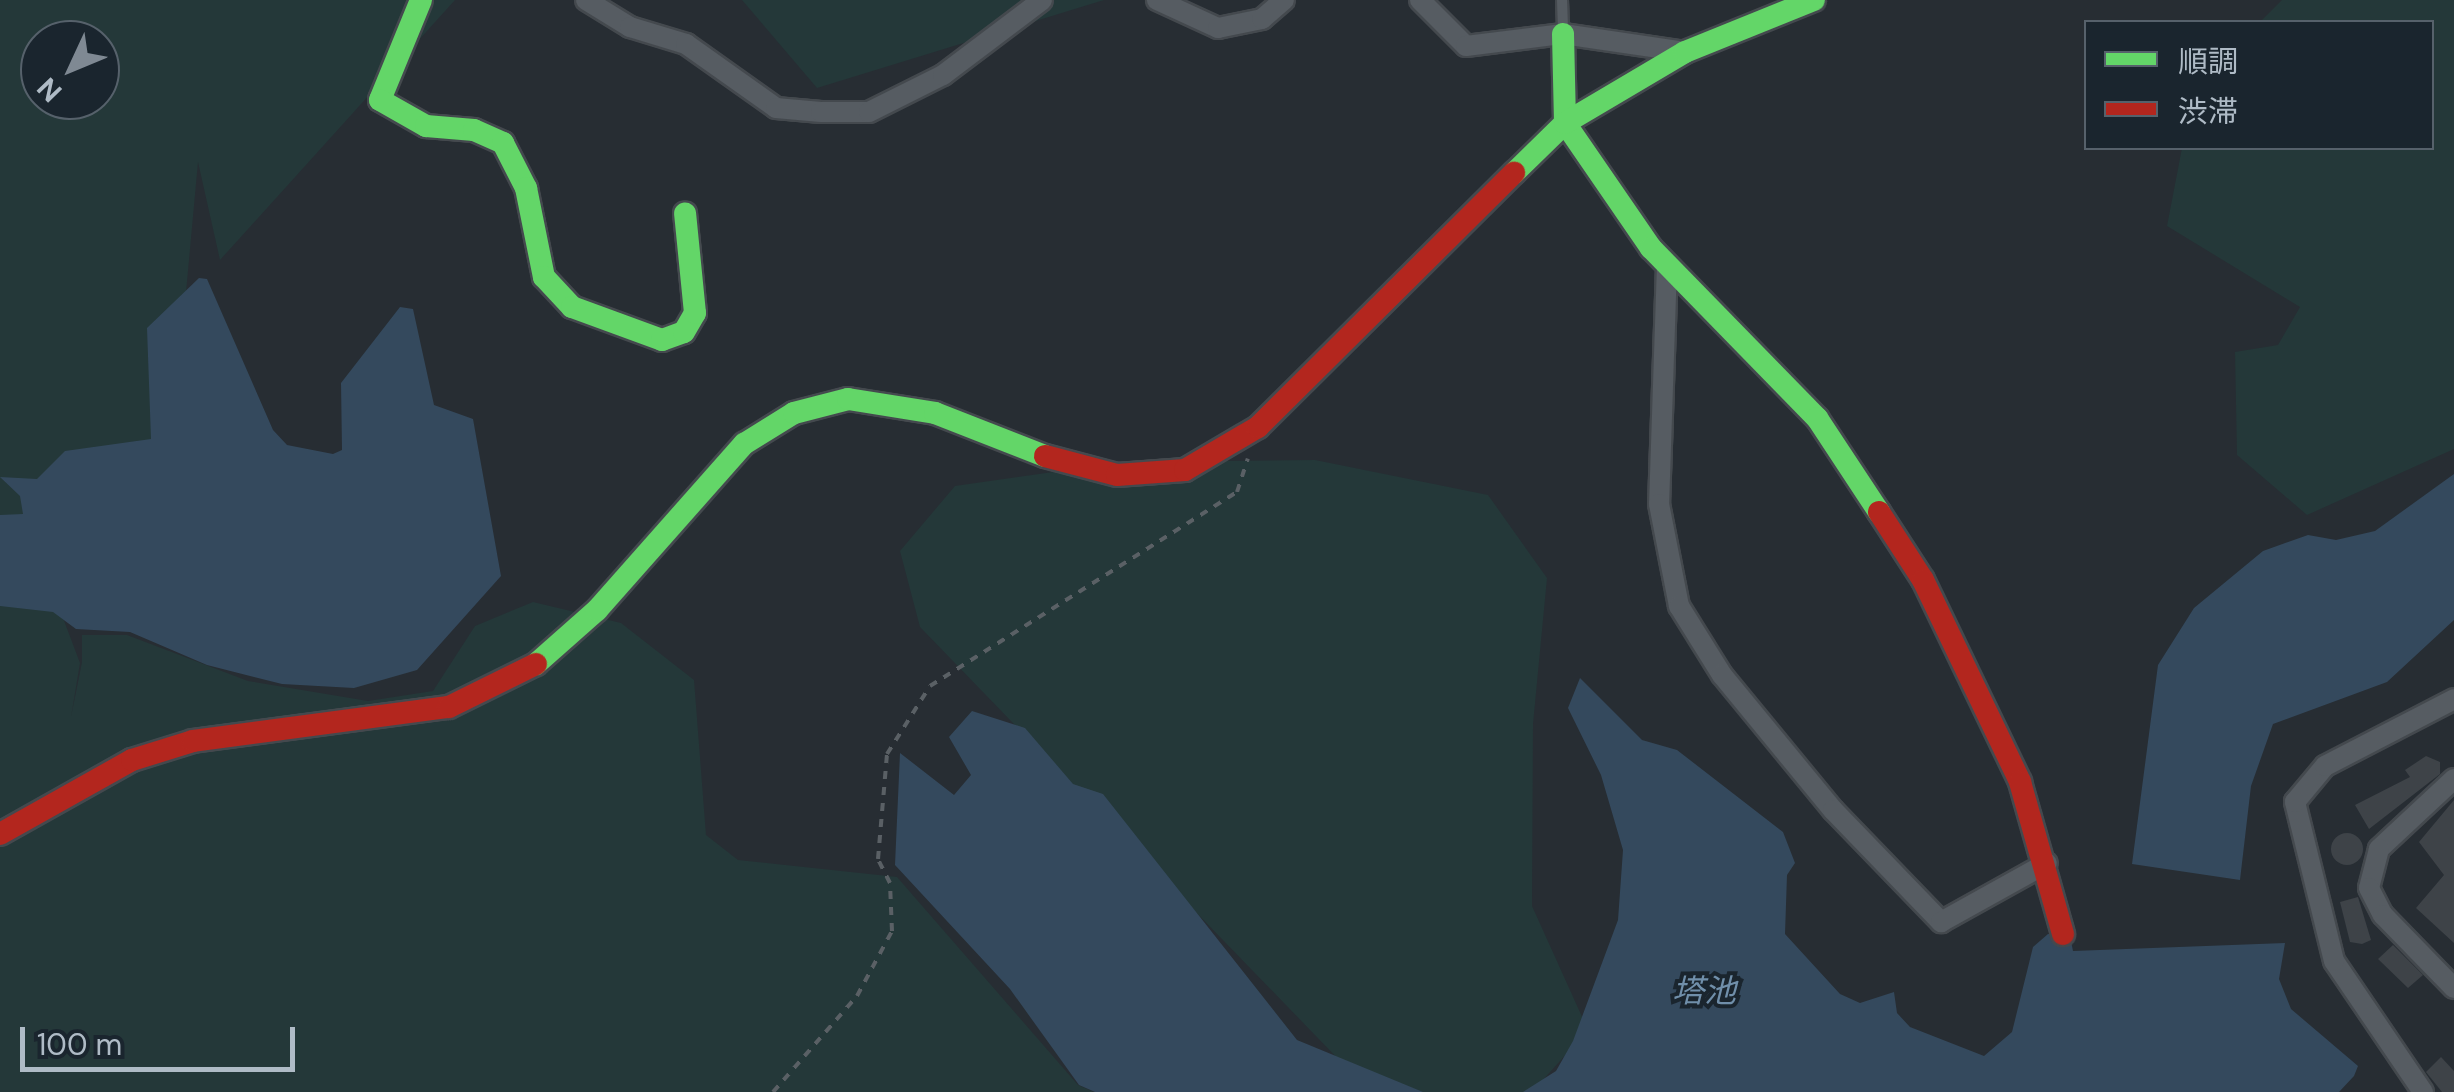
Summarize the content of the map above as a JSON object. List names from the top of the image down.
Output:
{
  "water": ["塔池"],
  "legend": ["順調", "渋滞"],
  "scale_bar": "100 m",
  "north": "bottom left"
}
